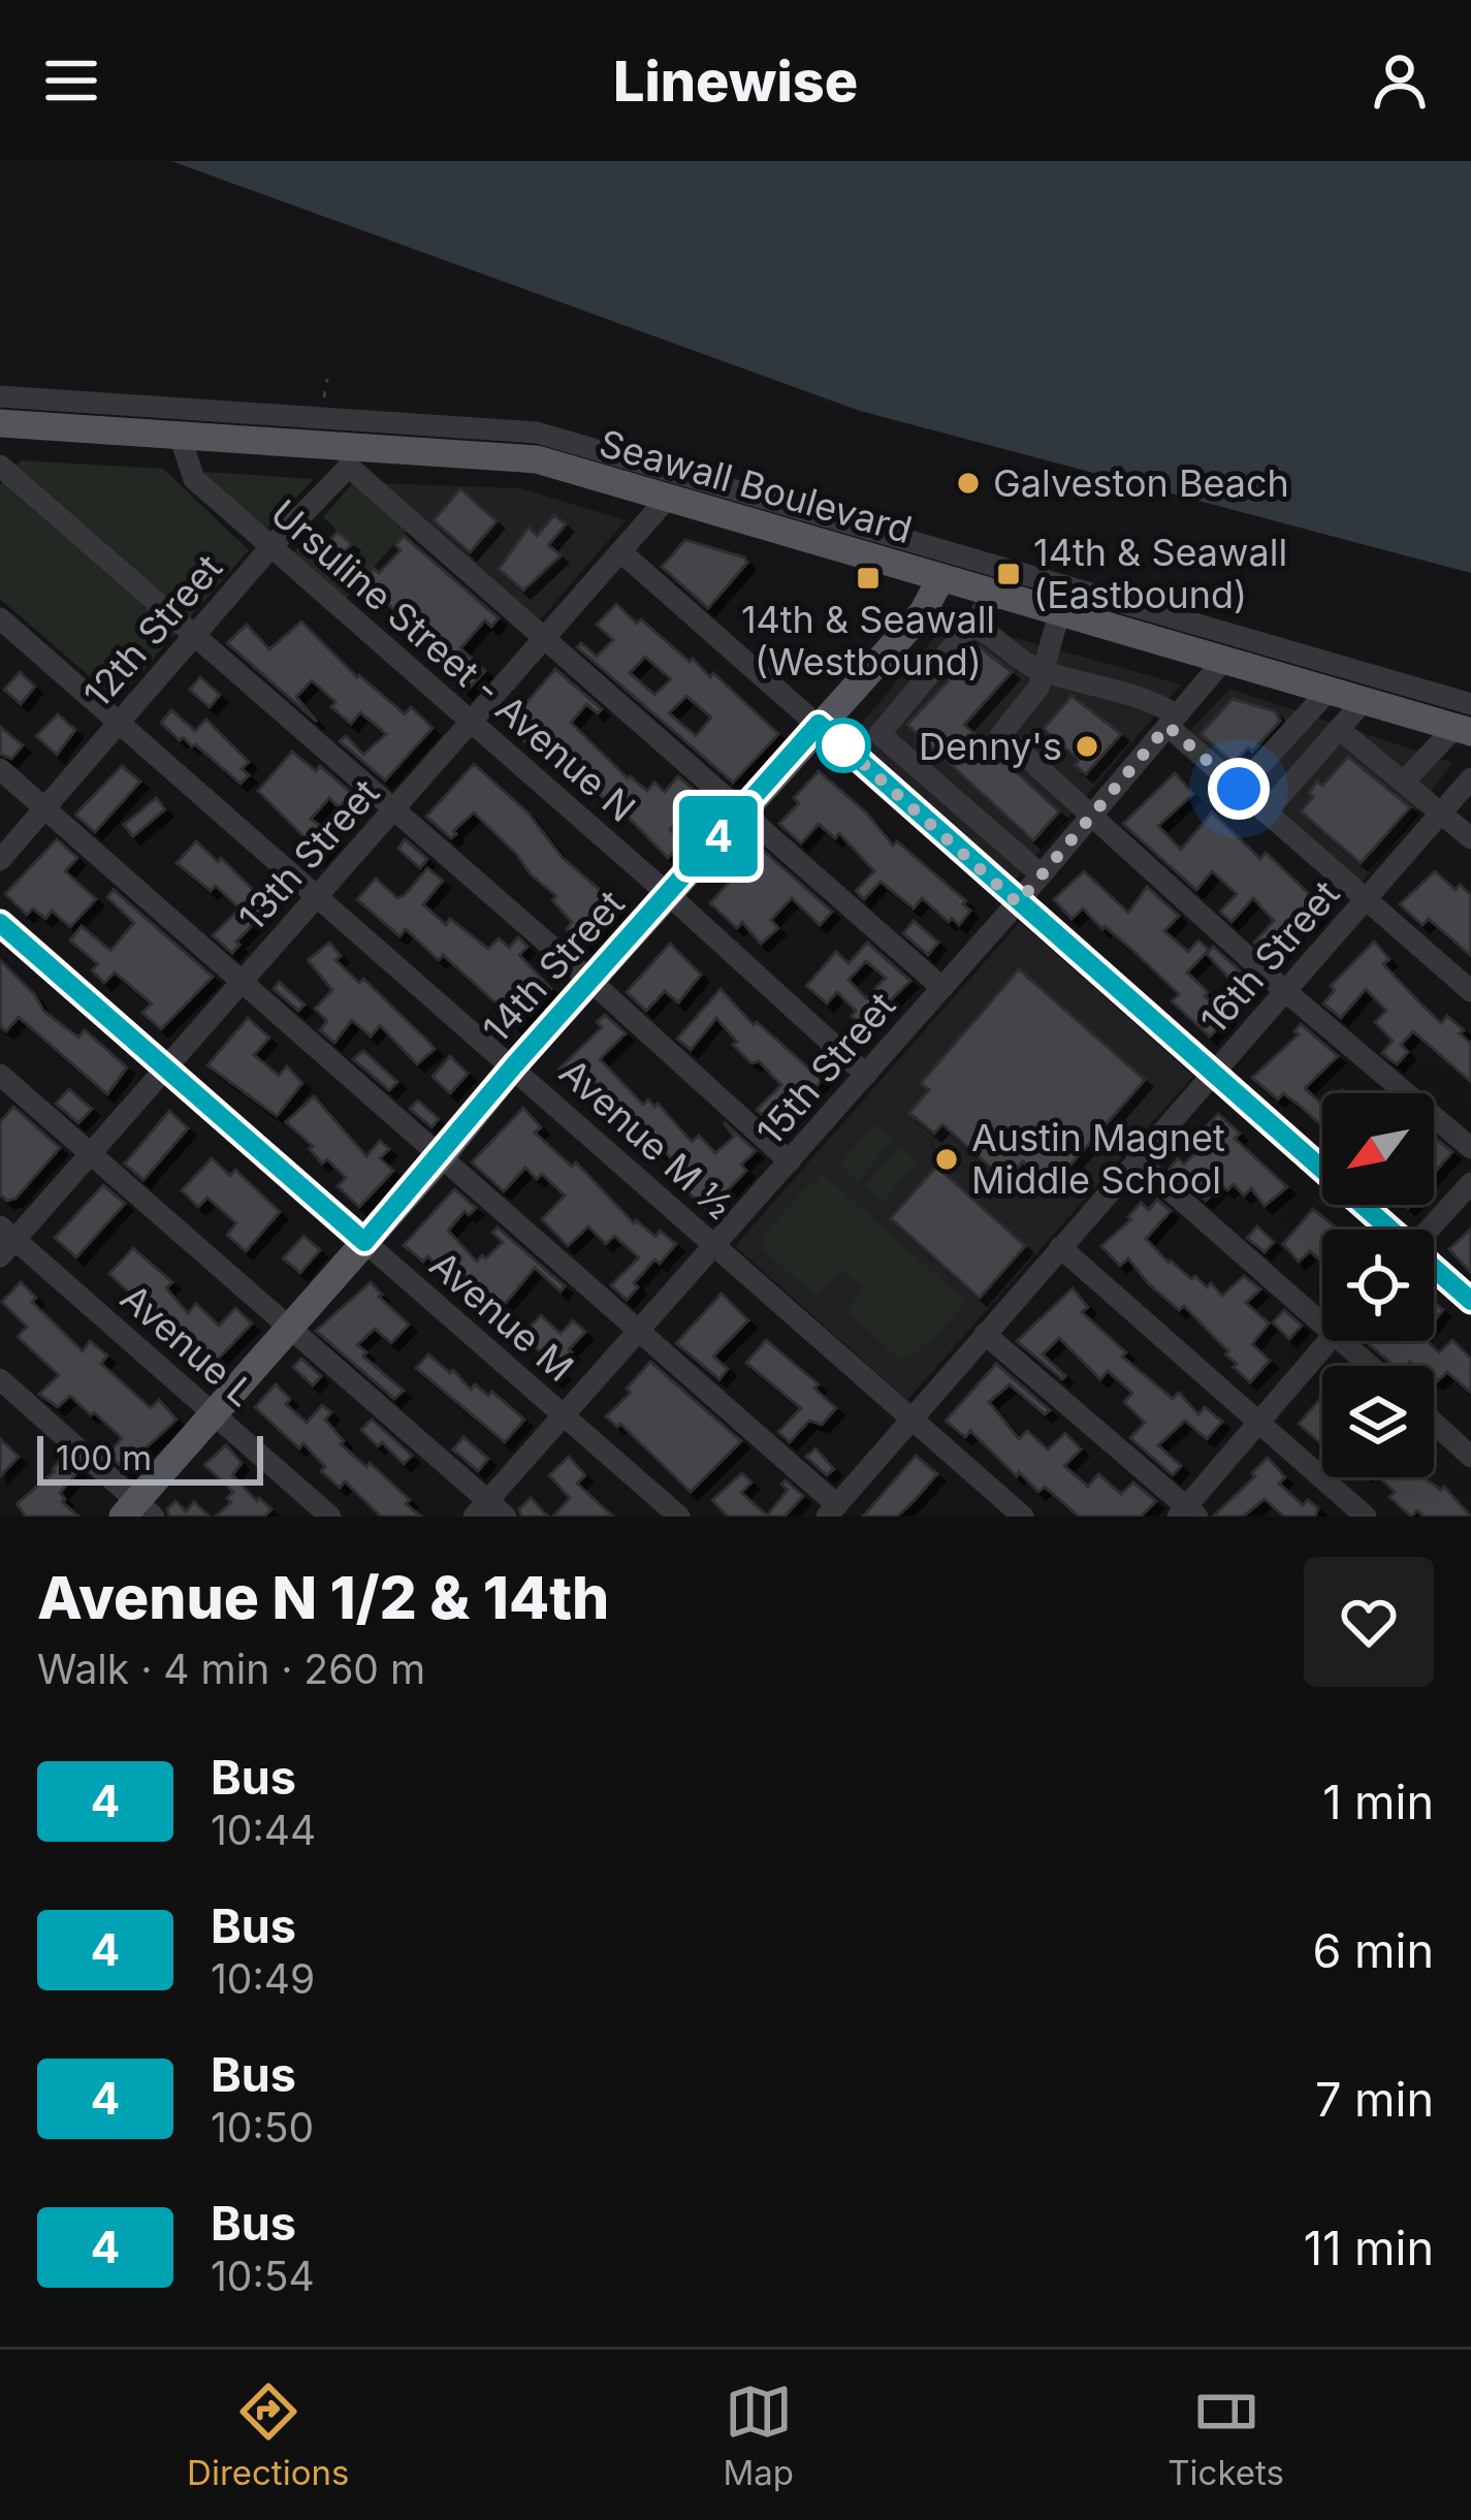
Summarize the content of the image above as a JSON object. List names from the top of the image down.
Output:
{
  "streets": {
    "main road": ["Seawall Boulevard", "14th Street"],
    "street": [
      "12th Street",
      "Ursuline Street - Avenue N",
      "13th Street",
      "16th Street",
      "15th Street",
      "Avenue M ½",
      "Avenue M",
      "Avenue L"
    ]
  },
  "crossings": [
    ["Seawall Boulevard", "12th Street"],
    ["Seawall Boulevard", "Ursuline Street - Avenue N"],
    ["Seawall Boulevard", "13th Street"],
    ["Seawall Boulevard", "14th Street"],
    ["Seawall Boulevard", "15th Street"],
    ["12th Street", "Ursuline Street - Avenue N"],
    ["12th Street", "Avenue M ½"],
    ["Ursuline Street - Avenue N", "13th Street"],
    ["Ursuline Street - Avenue N", "14th Street"],
    ["Ursuline Street - Avenue N", "15th Street"],
    ["13th Street", "Avenue M ½"],
    ["13th Street", "Avenue M"],
    ["13th Street", "Avenue L"],
    ["16th Street", "Avenue M ½"],
    ["14th Street", "Avenue M ½"],
    ["14th Street", "Avenue M"],
    ["14th Street", "Avenue L"],
    ["15th Street", "Avenue M ½"],
    ["15th Street", "Avenue M"]
  ],
  "places": {
    "other": ["Galveston Beach", "Denny's", "Austin Magnet Middle School"],
    "transit": ["14th & Seawall (Eastbound)", "14th & Seawall (Westbound)"]
  },
  "lines": ["bus line 4"],
  "scale_bar": "100 m",
  "north": "bottom left",
  "page": {
    "header": "Linewise",
    "on_map": "4",
    "scale": "100 m",
    "heading": ["Avenue N 1/2 & 14th", "Walk · 4 min · 260 m"],
    "list": [
      {
        "mark": "4",
        "name": "Bus",
        "note": "10:44",
        "value": "1 min"
      },
      {
        "mark": "4",
        "name": "Bus",
        "note": "10:49",
        "value": "6 min"
      },
      {
        "mark": "4",
        "name": "Bus",
        "note": "10:50",
        "value": "7 min"
      },
      {
        "mark": "4",
        "name": "Bus",
        "note": "10:54",
        "value": "11 min"
      }
    ],
    "tabs": ["Directions", "Map", "Tickets"]
  }
}
